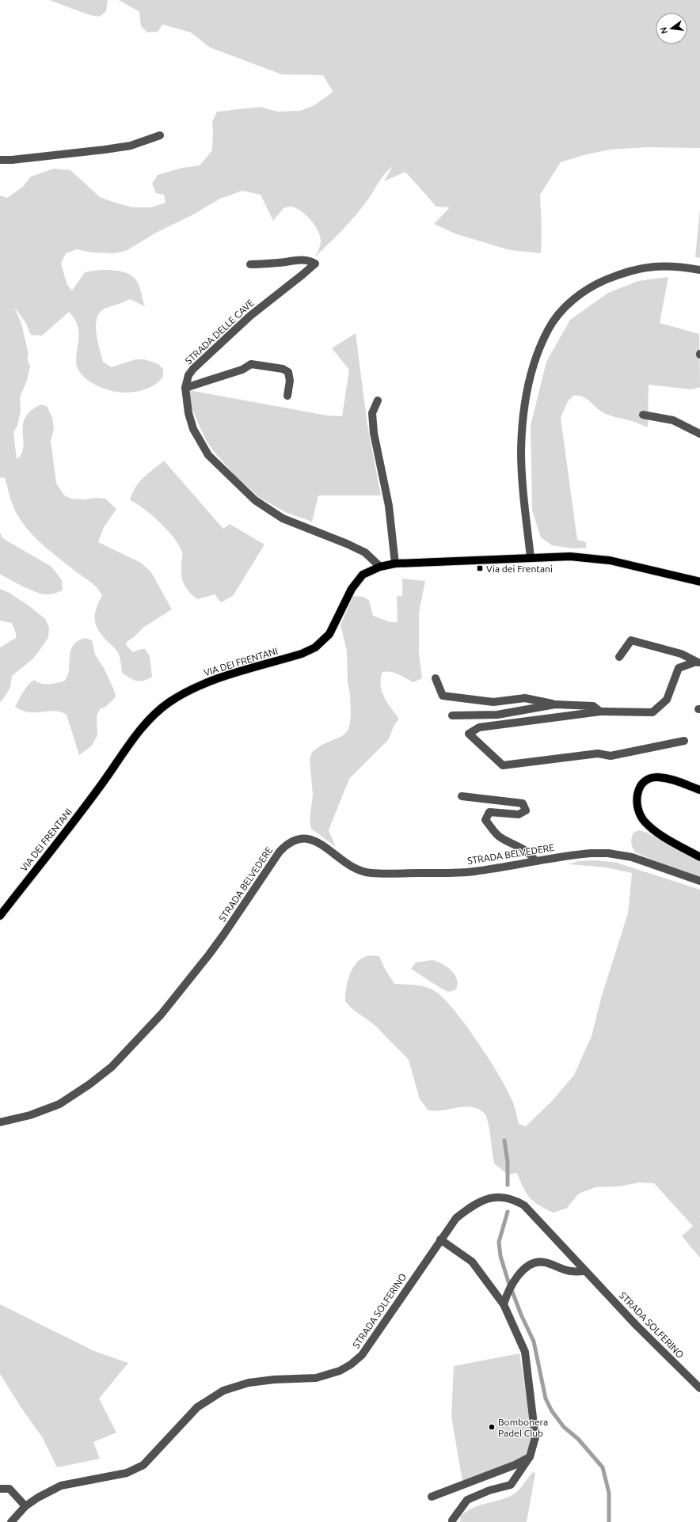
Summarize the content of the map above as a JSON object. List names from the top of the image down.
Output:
{
  "streets": {
    "main road": ["VIA DEI FRENTANI"],
    "street": ["STRADA DELLE CAVE", "STRADA BELVEDERE", "STRADA SOLFERINO"]
  },
  "crossings": [
    ["STRADA DELLE CAVE", "VIA DEI FRENTANI"]
  ],
  "places": {
    "transit": ["Via dei Frentani"],
    "other": ["Bombonera Padel Club"]
  },
  "north": "left"
}
